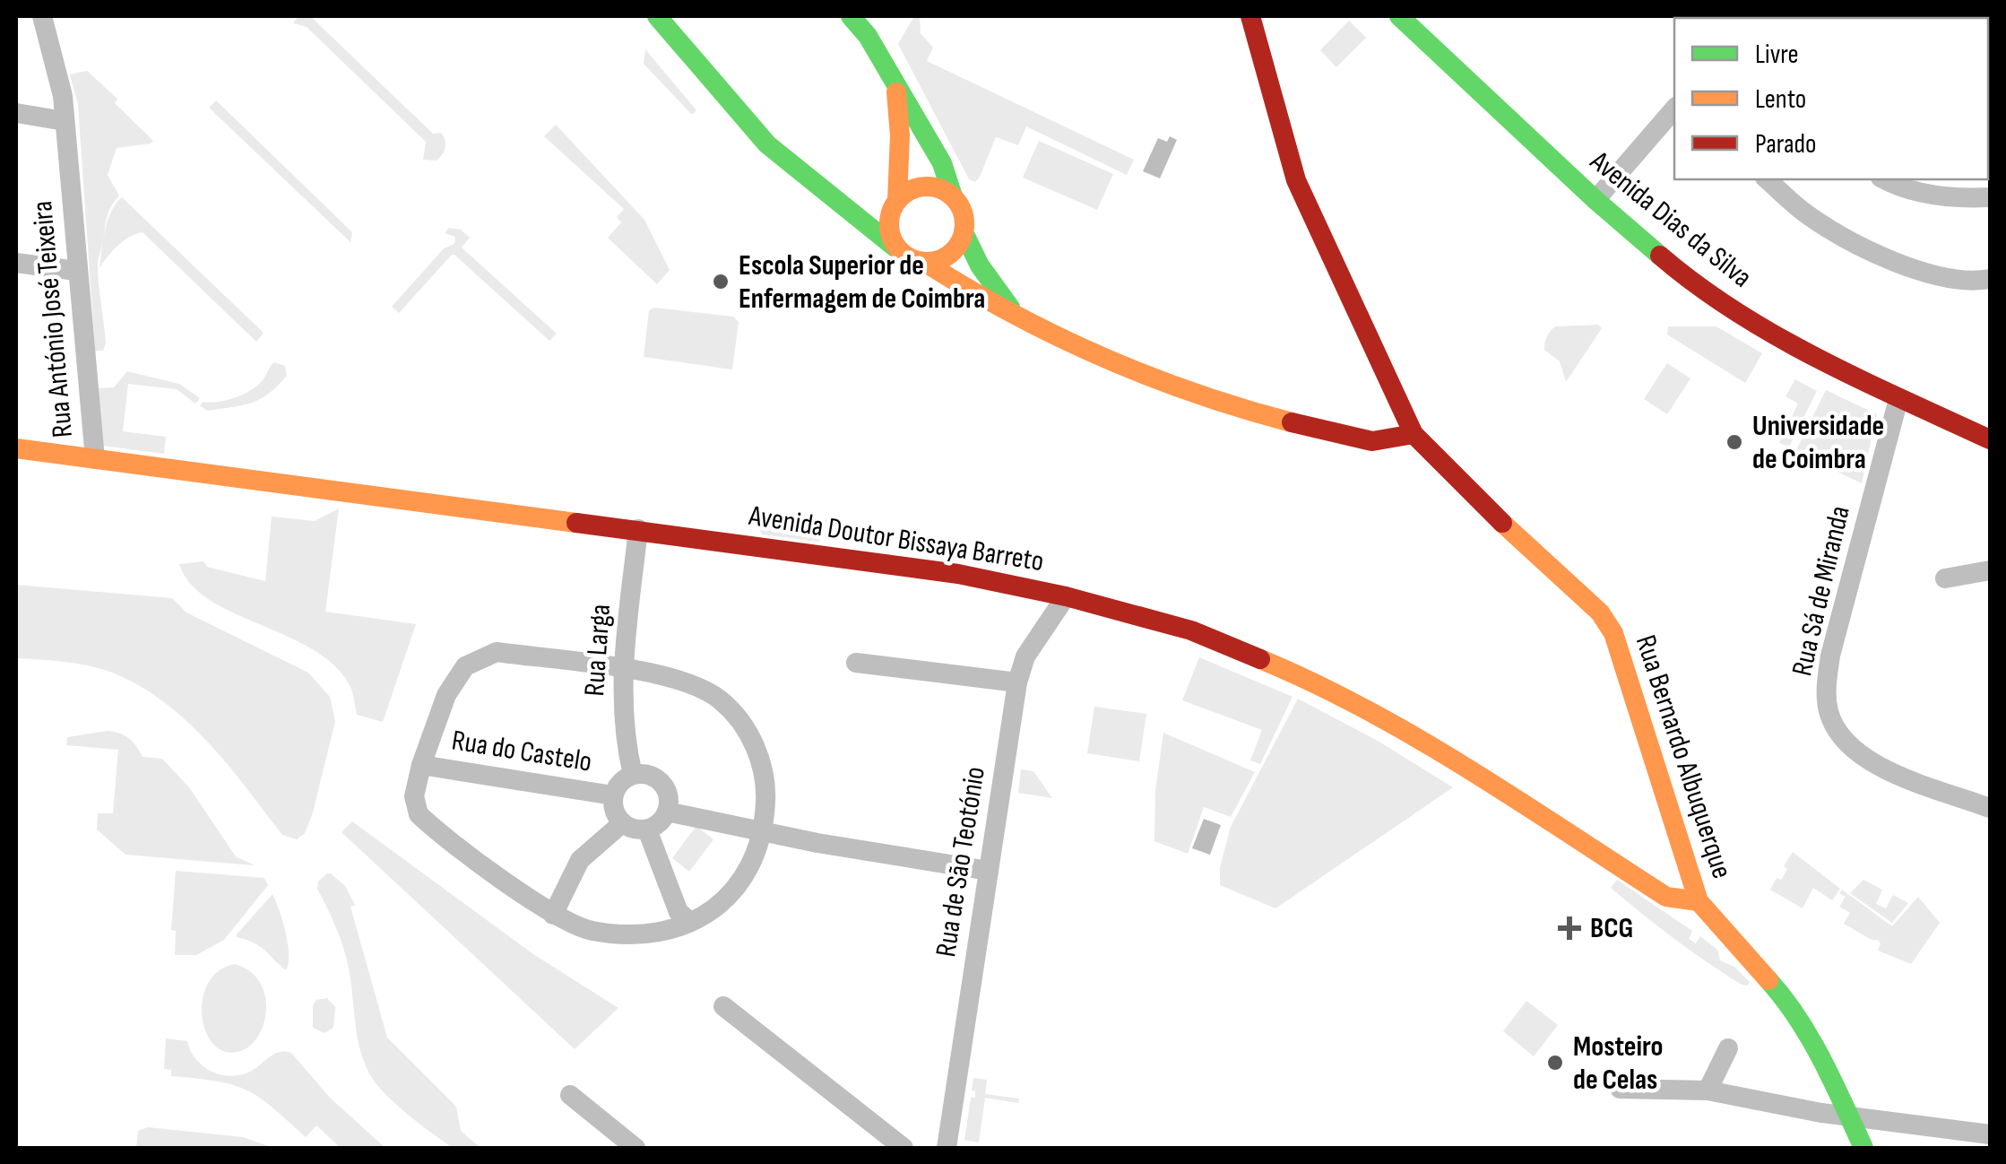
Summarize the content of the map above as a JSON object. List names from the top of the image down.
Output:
{
  "streets": {
    "street": [
      "Avenida Dias da Silva",
      "Rua António José Teixeira",
      "Avenida Doutor Bissaya Barreto",
      "Rua Sá de Miranda",
      "Rua Larga",
      "Rua do Castelo",
      "Rua Bernardo Albuquerque",
      "Rua de São Teotónio"
    ]
  },
  "crossings": [
    ["Avenida Dias da Silva", "Rua Sá de Miranda"],
    ["Rua António José Teixeira", "Avenida Doutor Bissaya Barreto"],
    ["Avenida Doutor Bissaya Barreto", "Rua Larga"],
    ["Avenida Doutor Bissaya Barreto", "Rua Bernardo Albuquerque"],
    ["Avenida Doutor Bissaya Barreto", "Rua de São Teotónio"],
    ["Rua Larga", "Rua do Castelo"]
  ],
  "places": {
    "other": ["Escola Superior de Enfermagem de Coimbra", "Universidade de Coimbra", "Mosteiro de Celas"],
    "health": ["BCG"]
  },
  "legend": ["Livre", "Lento", "Parado"]
}
